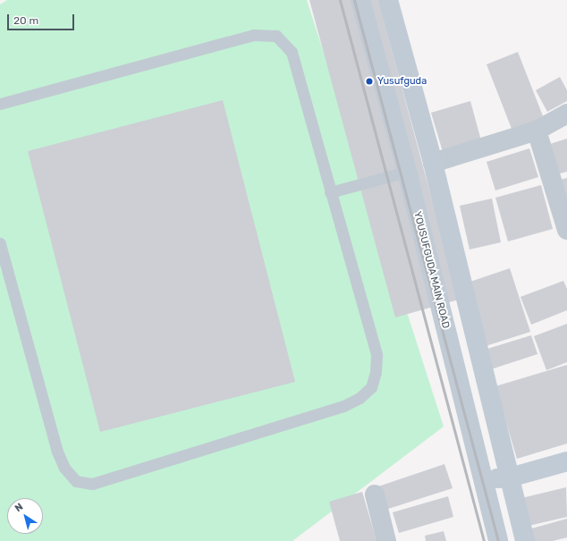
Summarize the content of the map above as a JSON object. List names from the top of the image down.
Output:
{
  "streets": {
    "main road": ["YOUSUFGUDA MAIN ROAD"]
  },
  "places": ["Yusufguda"],
  "scale_bar": "20 m",
  "north": "top left"
}
